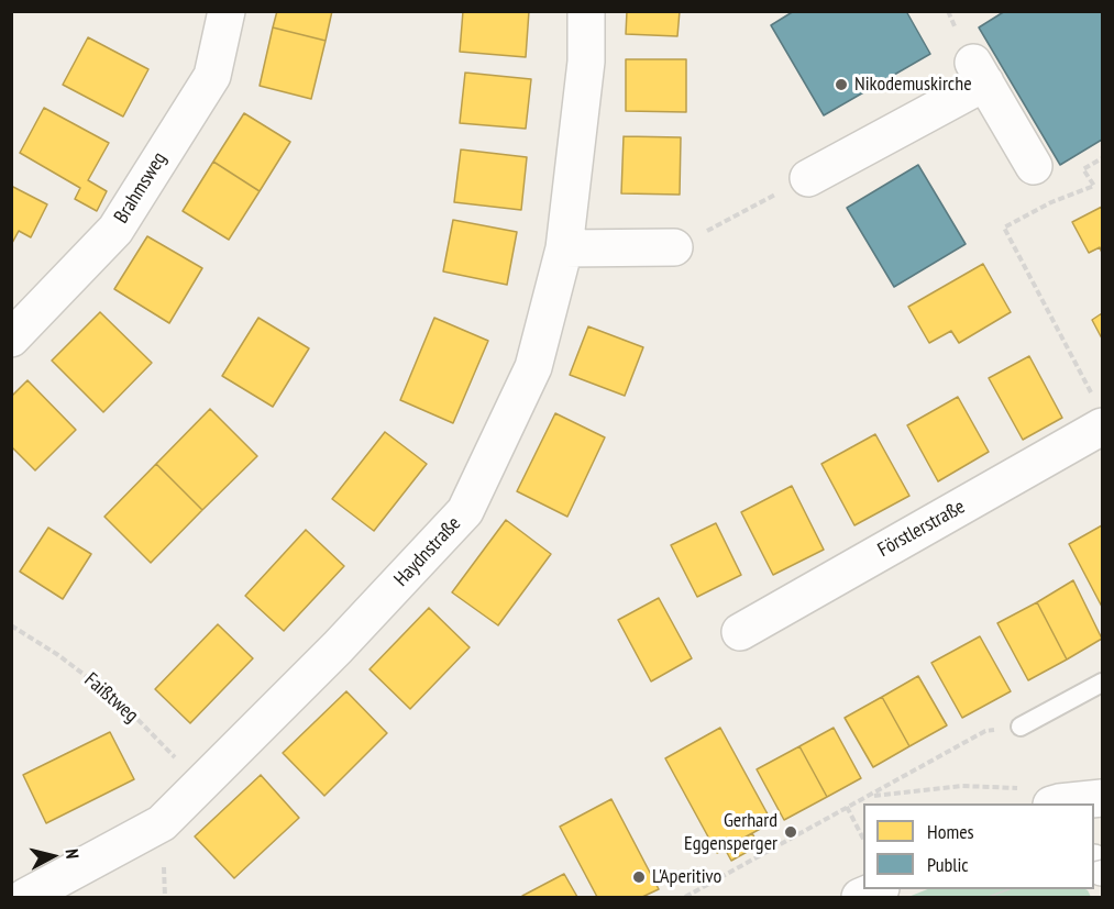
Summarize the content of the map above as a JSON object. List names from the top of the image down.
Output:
{
  "streets": {
    "street": ["Brahmsweg", "Förstlerstraße", "Haydnstraße"],
    "path": ["Faißtweg"]
  },
  "crossings": [
    ["Haydnstraße", "Faißtweg"]
  ],
  "places": ["Nikodemuskirche", "Gerhard Eggensperger", "L'Aperitivo"],
  "legend": ["Homes", "Public"],
  "north": "right"
}
